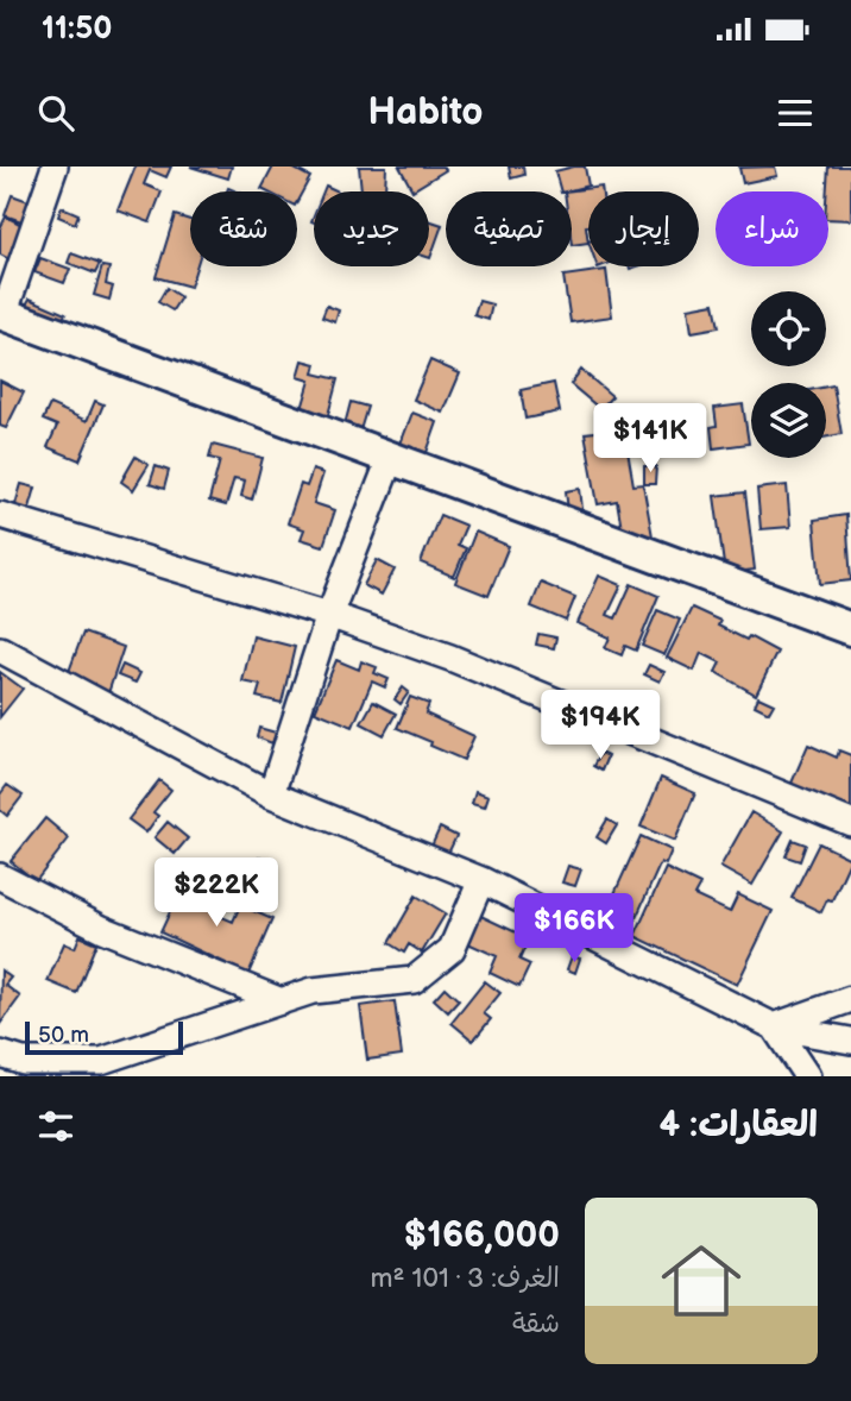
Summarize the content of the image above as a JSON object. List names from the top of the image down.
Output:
{
  "scale_bar": "50 m",
  "page": {
    "status": "11:50",
    "header": "Habito",
    "chip": [
      "شراء",
      "إيجار",
      "تصفية",
      "جديد",
      "شقة"
    ],
    "price": [
      "$141K",
      "$194K",
      "$222K",
      "$166K"
    ],
    "scale": "50 m",
    "heading": "العقارات: 4",
    "list": [
      {
        "name": "$166,000",
        "note": "الغرف: 3 · 101 m² · شقة"
      }
    ]
  }
}
